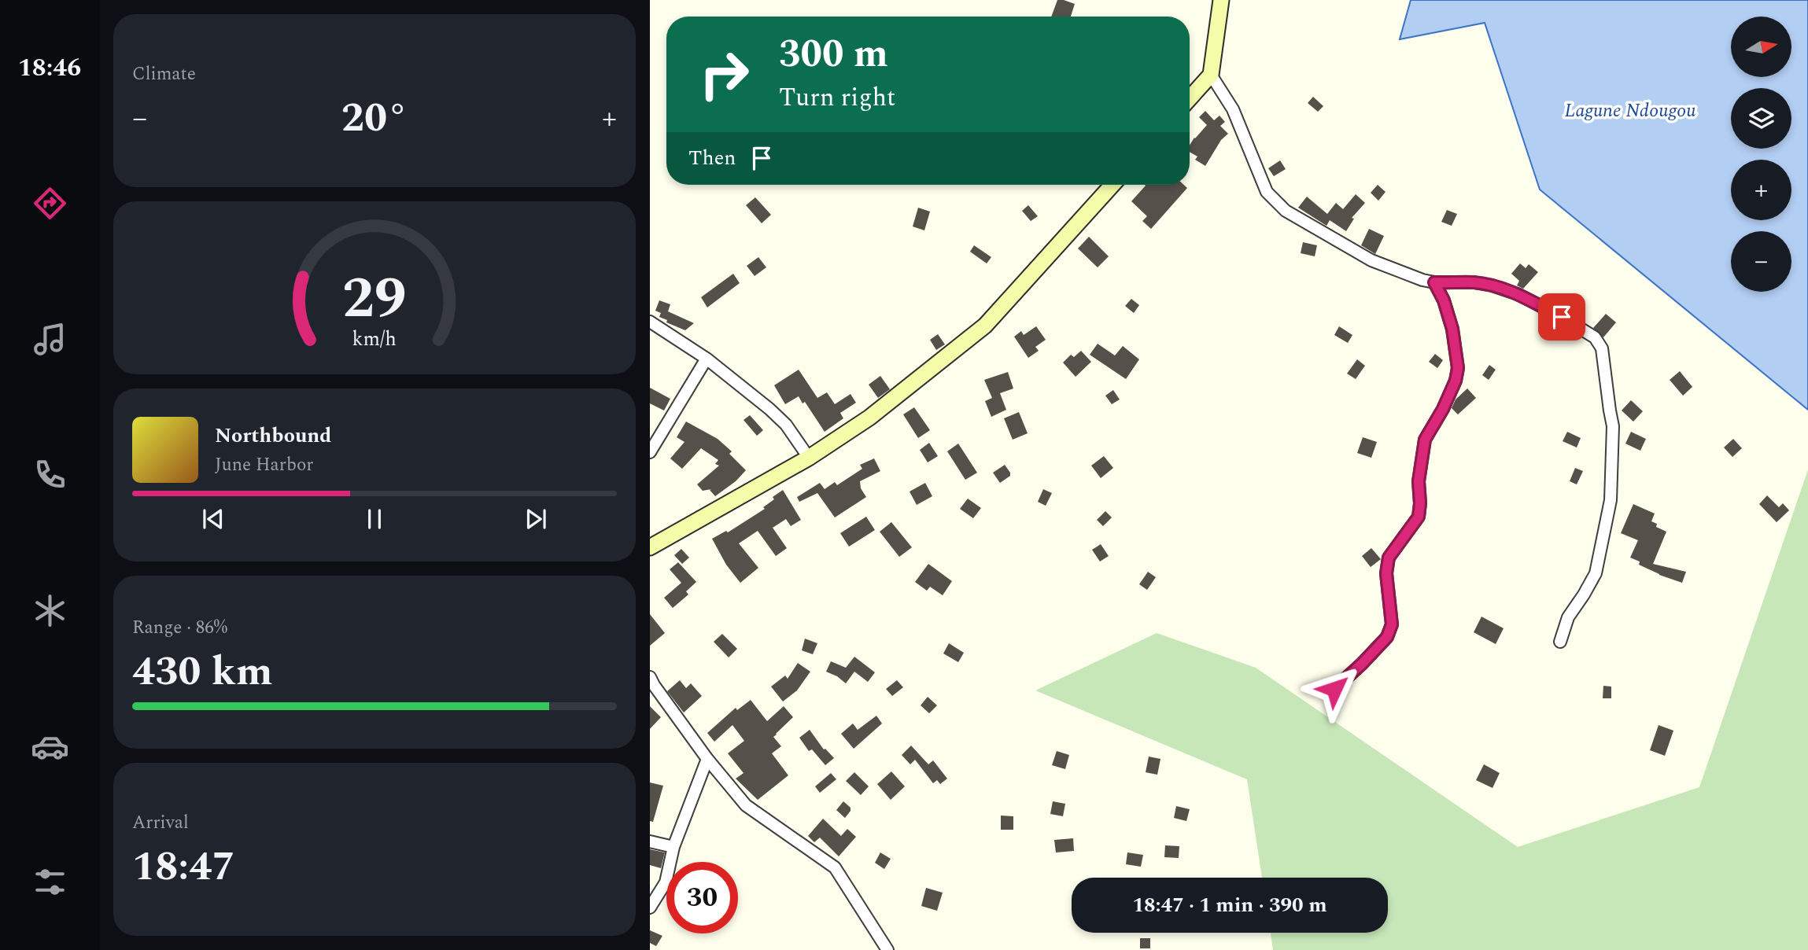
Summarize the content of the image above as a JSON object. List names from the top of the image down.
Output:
{
  "water": ["Lagune Ndougou"],
  "north": "right",
  "page": {
    "tabs": "18:46",
    "tile": [
      "Climate",
      ["Range · 86%", "430 km"],
      ["Arrival", "18:47"]
    ],
    "map_buttons": ["+", "−"],
    "turn": ["300 m", "Turn right"],
    "heat": ["−", "20°", "+"],
    "then": "Then",
    "song": ["Northbound", "June Harbor"],
    "limit": "30",
    "trip": "18:47 · 1 min · 390 m",
    "gauge": ["29", "km/h"]
  }
}
